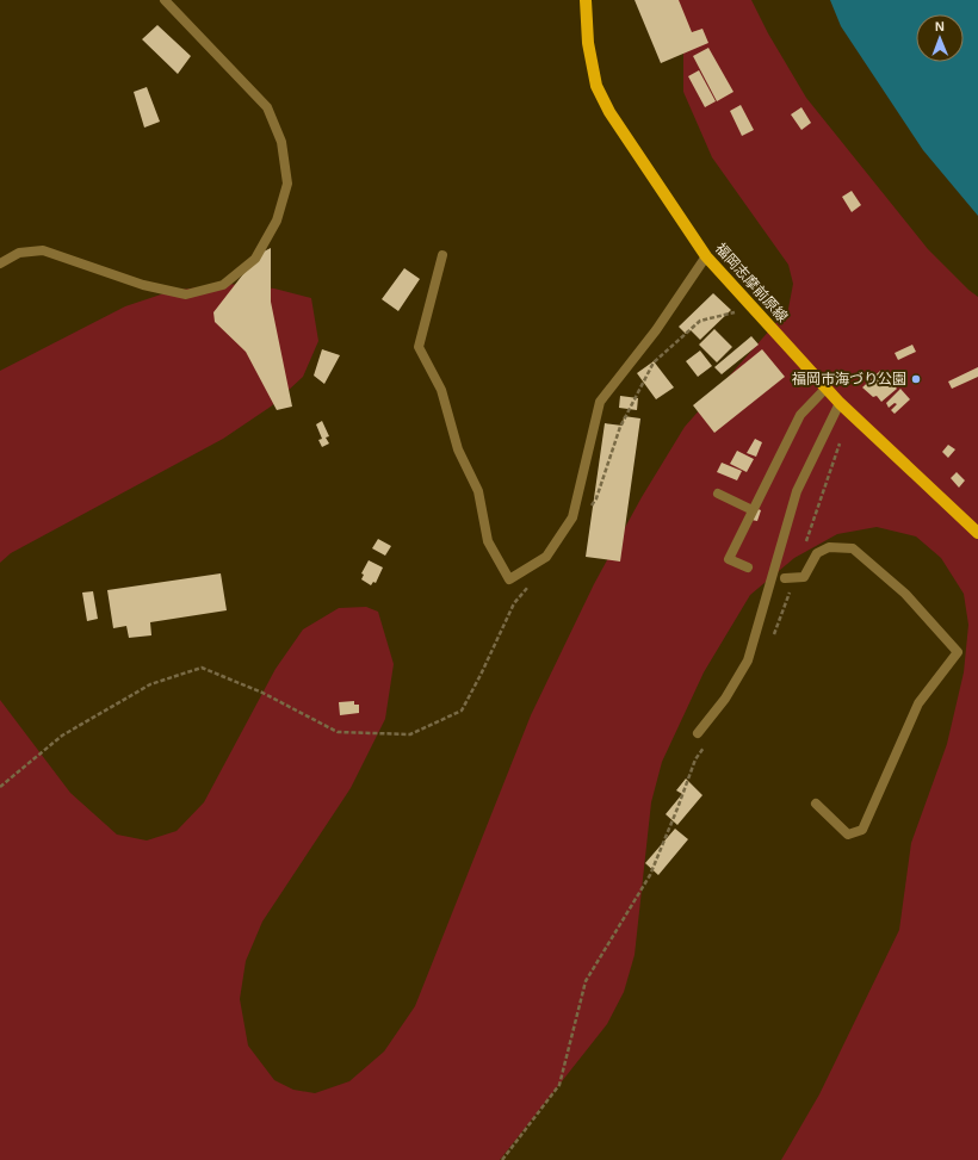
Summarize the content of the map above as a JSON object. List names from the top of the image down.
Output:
{
  "streets": {
    "main road": ["福岡志摩前原線"]
  },
  "places": ["福岡市海づり公園"],
  "north": "top"
}
